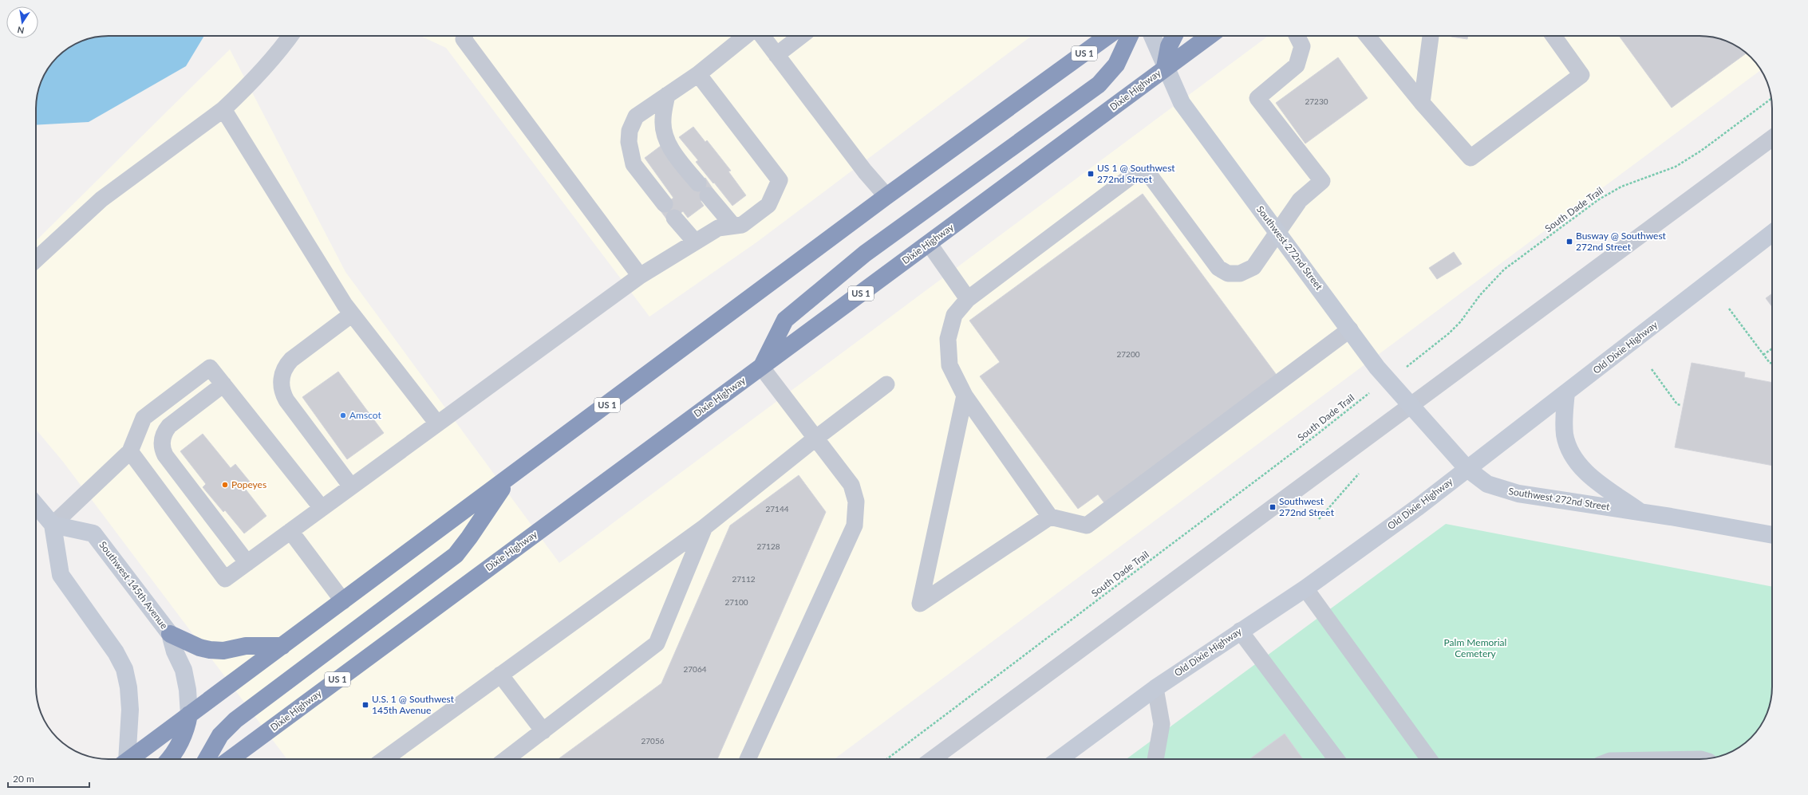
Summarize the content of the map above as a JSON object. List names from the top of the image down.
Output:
{
  "streets": {
    "highway": ["US 1", "Dixie Highway"],
    "street": ["Southwest 272nd Street", "Old Dixie Highway", "Southwest 145th Avenue"],
    "path": ["South Dade Trail"]
  },
  "crossings": [
    ["US 1", "Southwest 145th Avenue"],
    ["Dixie Highway", "Southwest 272nd Street"],
    ["Southwest 272nd Street", "Old Dixie Highway"]
  ],
  "parks": ["Palm Memorial Cemetery"],
  "places": {
    "transit": [
      "US 1 @ Southwest 272nd Street",
      "Busway @ Southwest 272nd Street",
      "Southwest 272nd Street",
      "U.S. 1 @ Southwest 145th Avenue"
    ],
    "other": ["Amscot", "Popeyes"]
  },
  "house_numbers": [
    "27230",
    "27200",
    "27144",
    "27128",
    "27112",
    "27100",
    "27064",
    "27056"
  ],
  "scale_bar": "20 m",
  "north": "bottom"
}
